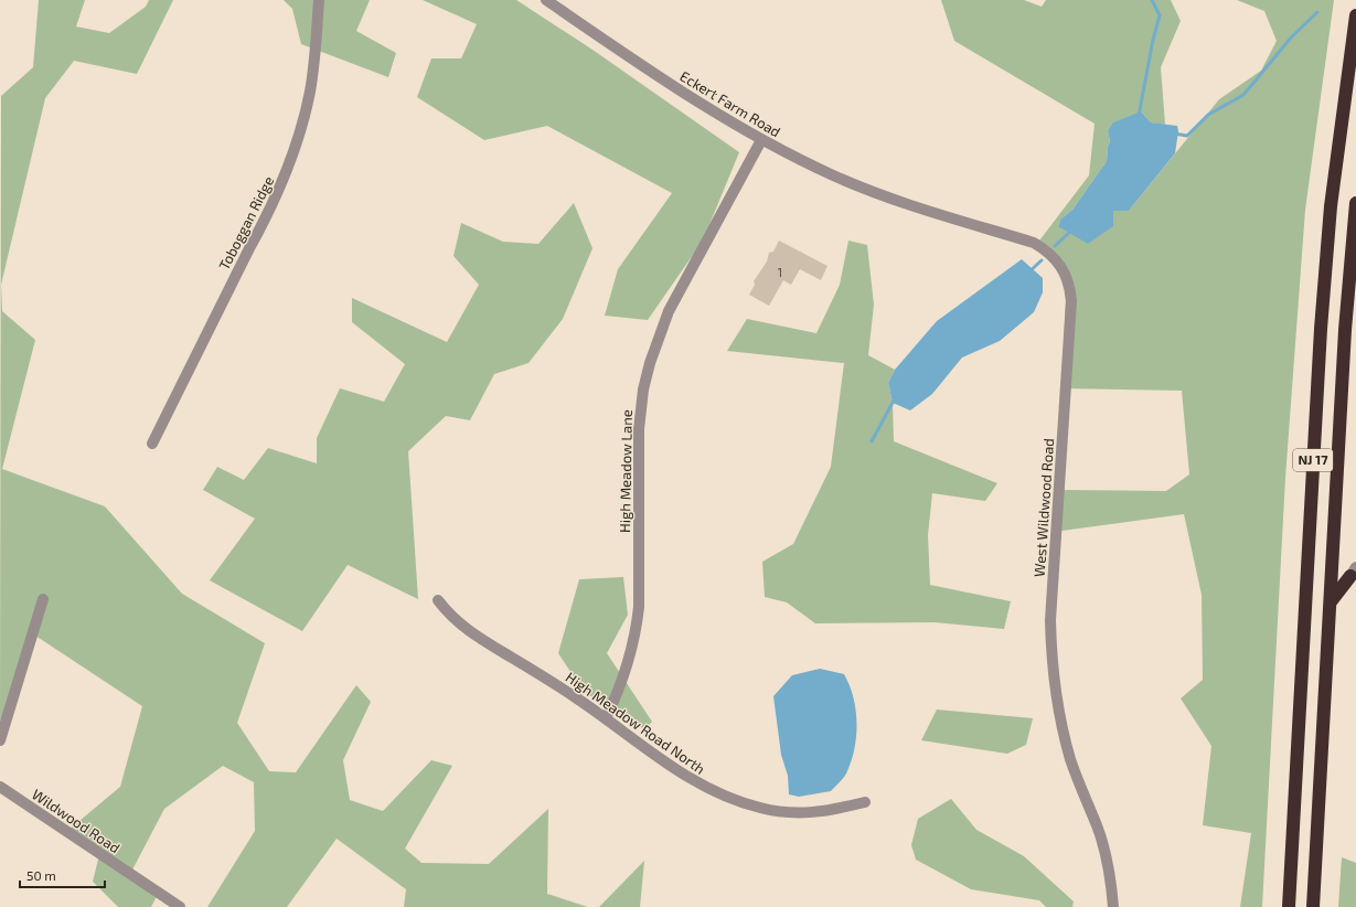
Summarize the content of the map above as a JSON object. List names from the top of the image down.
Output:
{
  "streets": {
    "highway": ["NJ 17"],
    "street": [
      "Eckert Farm Road",
      "Toboggan Ridge",
      "High Meadow Lane",
      "West Wildwood Road",
      "High Meadow Road North",
      "Wildwood Road"
    ]
  },
  "crossings": [
    ["Eckert Farm Road", "High Meadow Lane"],
    ["Eckert Farm Road", "West Wildwood Road"],
    ["High Meadow Lane", "High Meadow Road North"]
  ],
  "house_numbers": ["1"],
  "scale_bar": "50 m"
}
